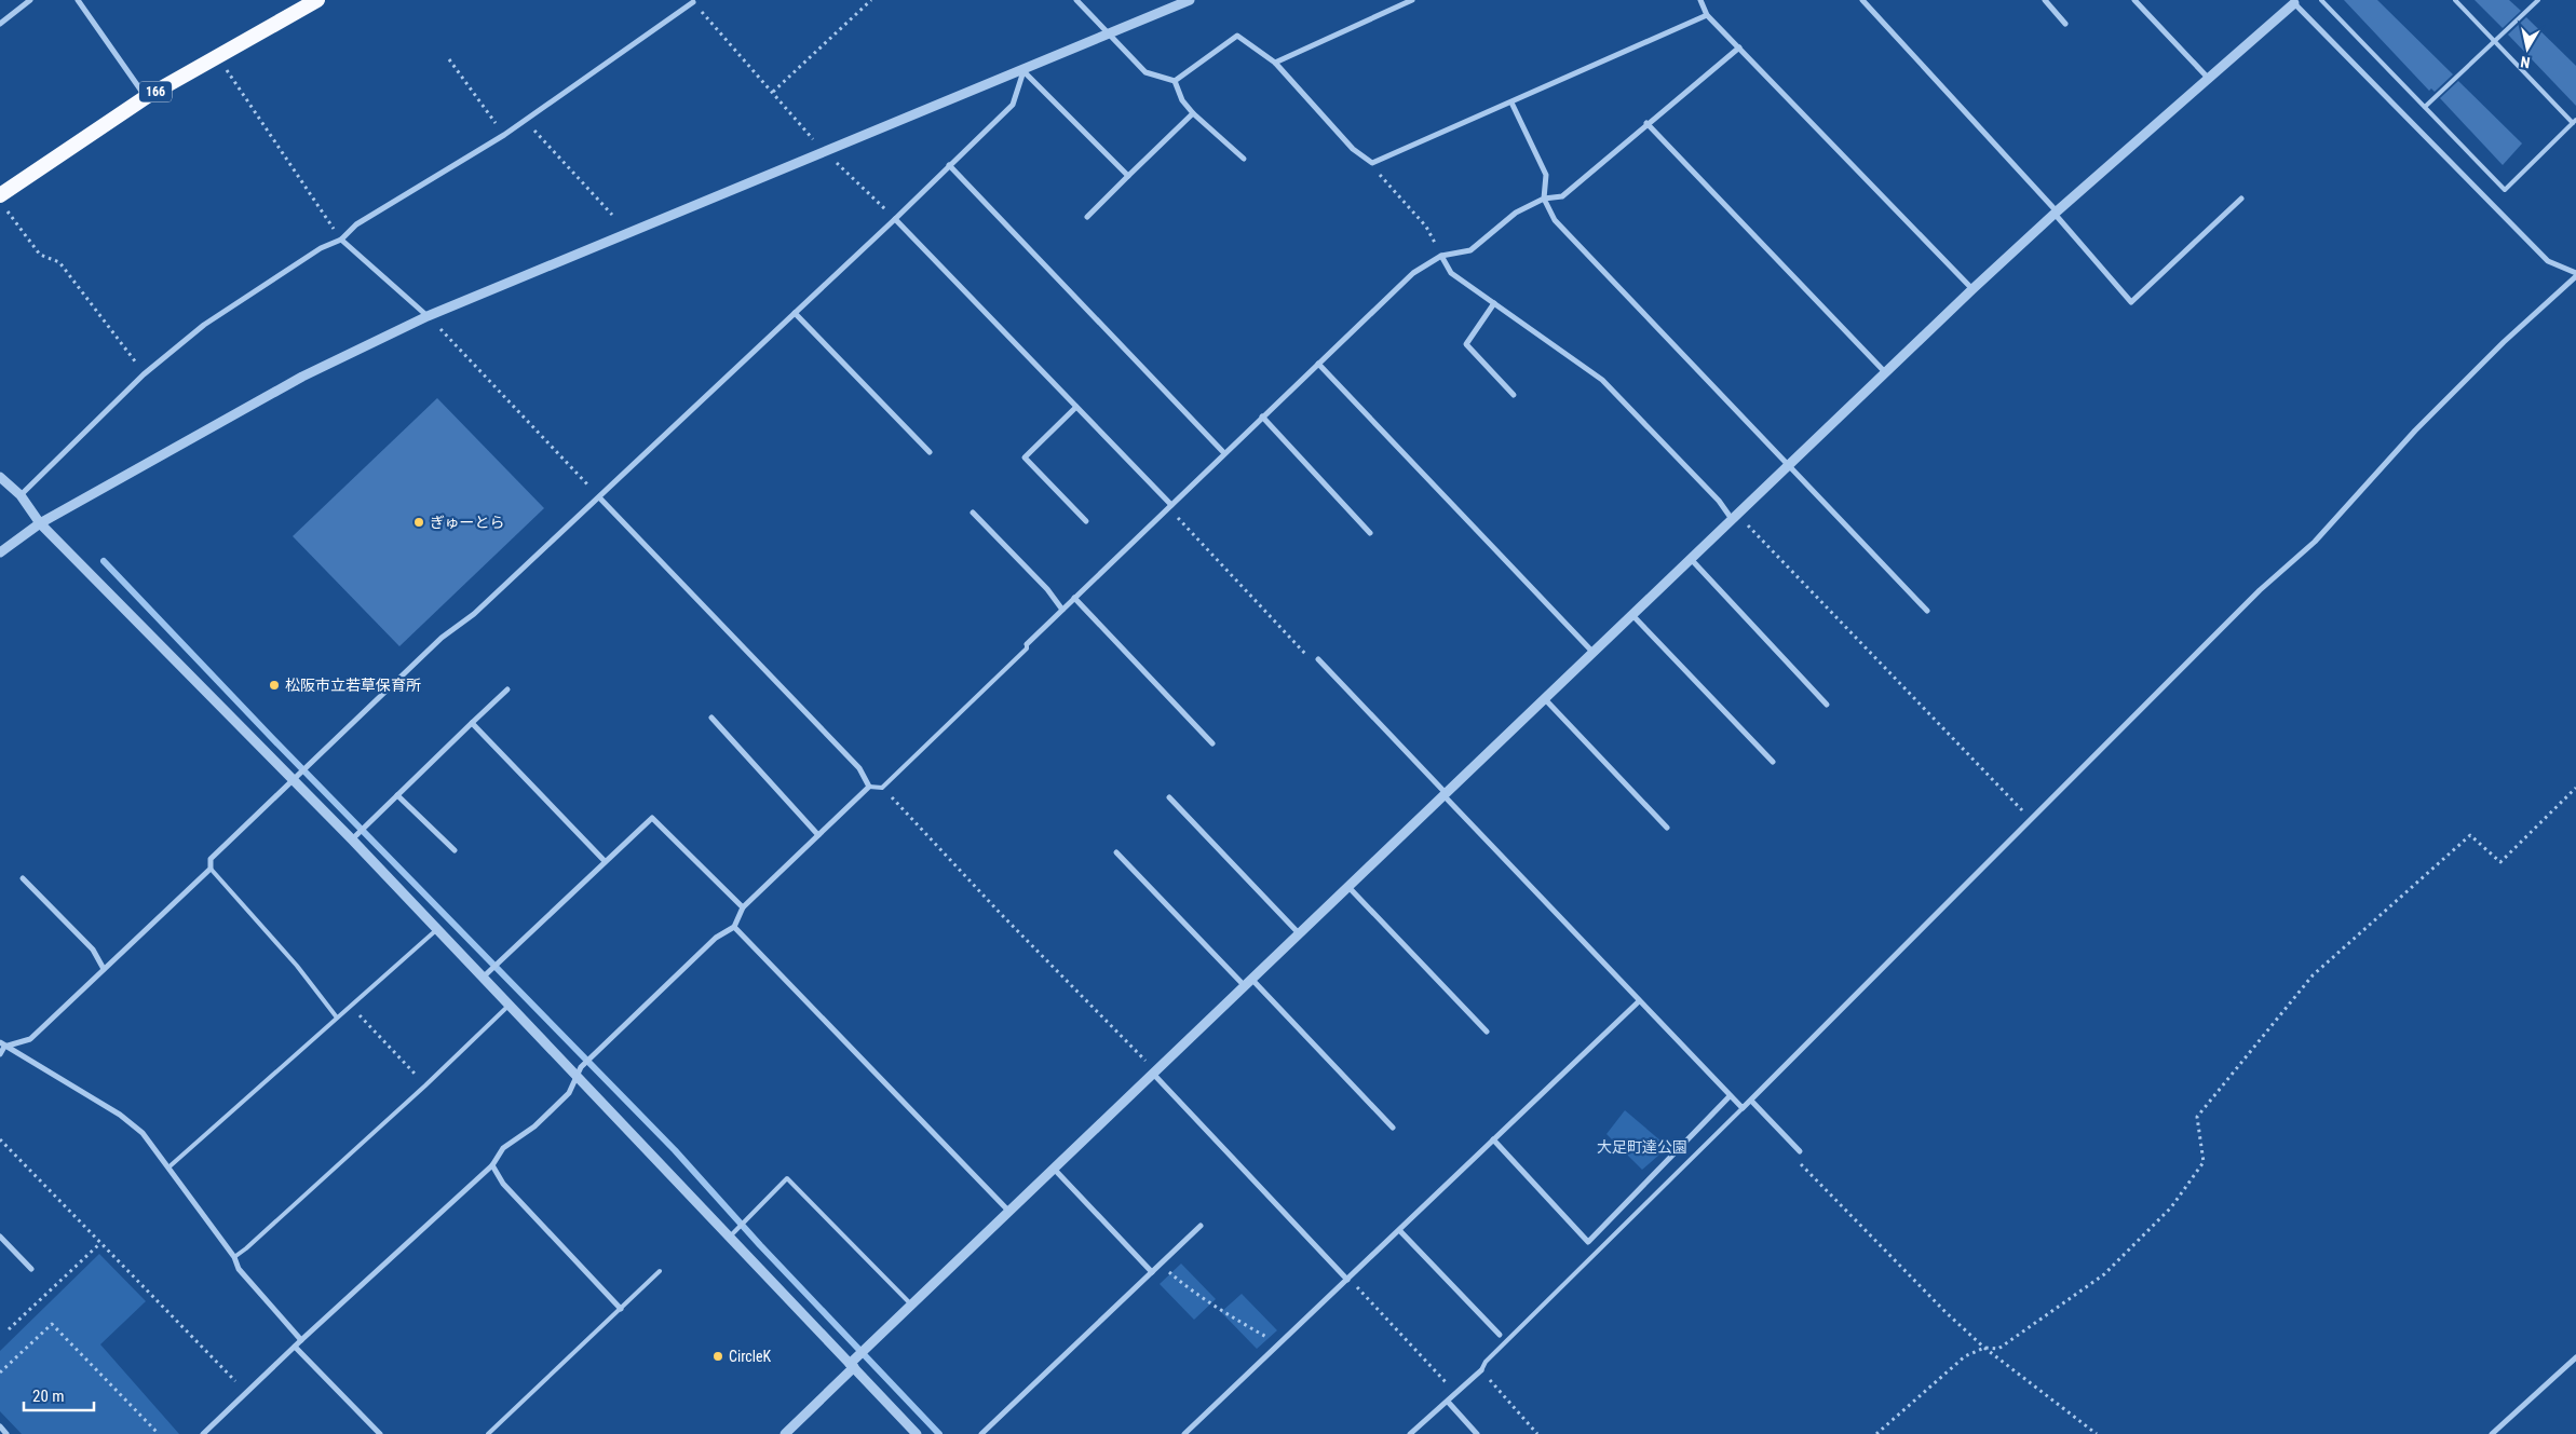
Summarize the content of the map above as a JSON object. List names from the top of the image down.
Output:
{
  "streets": {
    "highway": ["166"]
  },
  "parks": ["大足町達公園"],
  "places": ["ぎゅーとら", "松阪市立若草保育所", "CircleK"],
  "scale_bar": "20 m",
  "north": "bottom"
}
